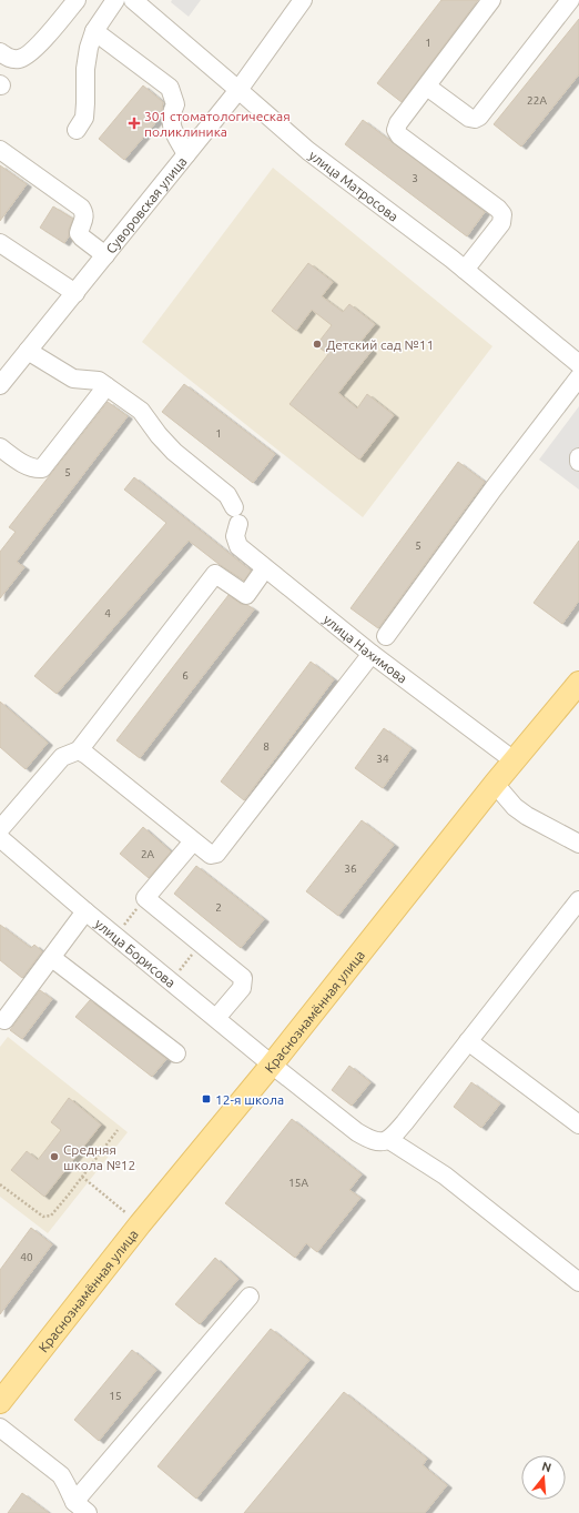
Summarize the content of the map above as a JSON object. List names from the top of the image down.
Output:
{
  "streets": {
    "main road": ["Краснознамённая улица"],
    "street": [
      "улица Матросова",
      "Суворовская улица",
      "улица Нахимова",
      "улица Борисова"
    ]
  },
  "crossings": [
    ["улица Матросова", "Суворовская улица"],
    ["Суворовская улица", "улица Нахимова"],
    ["улица Нахимова", "Краснознамённая улица"],
    ["улица Борисова", "Краснознамённая улица"]
  ],
  "places": {
    "health": ["301 стоматологическая поликлиника"],
    "other": ["Детский сад №11", "Средняя школа №12"],
    "transit": ["12-я школа"]
  },
  "house_numbers": [
    "1",
    "22А",
    "3",
    "1",
    "5",
    "5",
    "4",
    "6",
    "8",
    "34",
    "2А",
    "36",
    "2",
    "15А",
    "40",
    "15"
  ],
  "north": "top"
}
